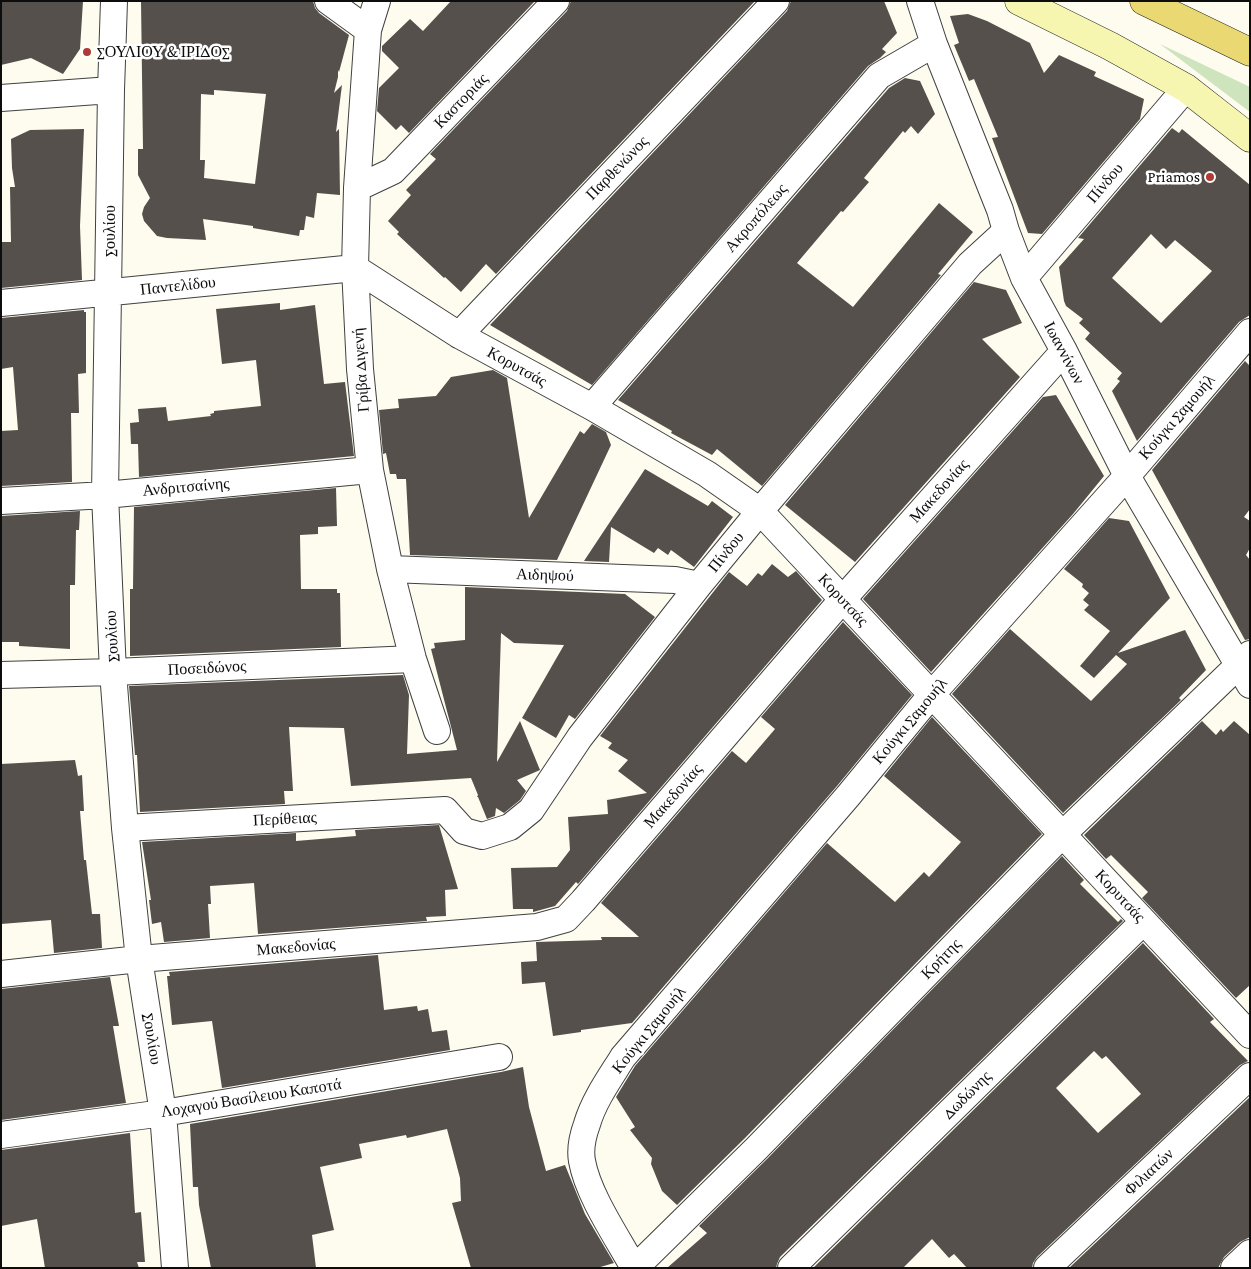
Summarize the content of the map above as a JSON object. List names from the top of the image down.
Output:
{
  "streets": {
    "street": [
      "Καστοριάς",
      "Παρθενώνος",
      "Πίνδου",
      "Ακροπόλεως",
      "Σουλίου",
      "Παντελίδου",
      "Ιωαννίνων",
      "Κορυτσάς",
      "Γρίβα Διγενή",
      "Κούγκι Σαμουήλ",
      "Ανδριτσαίνης",
      "Μακεδονίας",
      "Αιδηψού",
      "Ποσειδώνος",
      "Περίθειας",
      "Κρήτης",
      "Δωδώνης",
      "Λοχαγού Βασίλειου Καποτά",
      "Φιλιατών"
    ]
  },
  "crossings": [
    ["Καστοριάς", "Γρίβα Διγενή"],
    ["Παρθενώνος", "Κορυτσάς"],
    ["Πίνδου", "Ιωαννίνων"],
    ["Πίνδου", "Κορυτσάς"],
    ["Πίνδου", "Αιδηψού"],
    ["Πίνδου", "Περίθειας"],
    ["Ακροπόλεως", "Ιωαννίνων"],
    ["Ακροπόλεως", "Κορυτσάς"],
    ["Σουλίου", "Παντελίδου"],
    ["Σουλίου", "Ανδριτσαίνης"],
    ["Σουλίου", "Μακεδονίας"],
    ["Σουλίου", "Ποσειδώνος"],
    ["Σουλίου", "Περίθειας"],
    ["Σουλίου", "Λοχαγού Βασίλειου Καποτά"],
    ["Παντελίδου", "Κορυτσάς"],
    ["Παντελίδου", "Γρίβα Διγενή"],
    ["Ιωαννίνων", "Κούγκι Σαμουήλ"],
    ["Ιωαννίνων", "Μακεδονίας"],
    ["Ιωαννίνων", "Κρήτης"],
    ["Κορυτσάς", "Γρίβα Διγενή"],
    ["Κορυτσάς", "Κούγκι Σαμουήλ"],
    ["Κορυτσάς", "Μακεδονίας"],
    ["Κορυτσάς", "Κρήτης"],
    ["Κορυτσάς", "Δωδώνης"],
    ["Γρίβα Διγενή", "Ανδριτσαίνης"],
    ["Γρίβα Διγενή", "Αιδηψού"],
    ["Γρίβα Διγενή", "Ποσειδώνος"],
    ["Κούγκι Σαμουήλ", "Κρήτης"]
  ],
  "places": ["ΣΟΥΛΙΟΥ & ΙΡΙΔΟΣ", "Priamos"]
}
